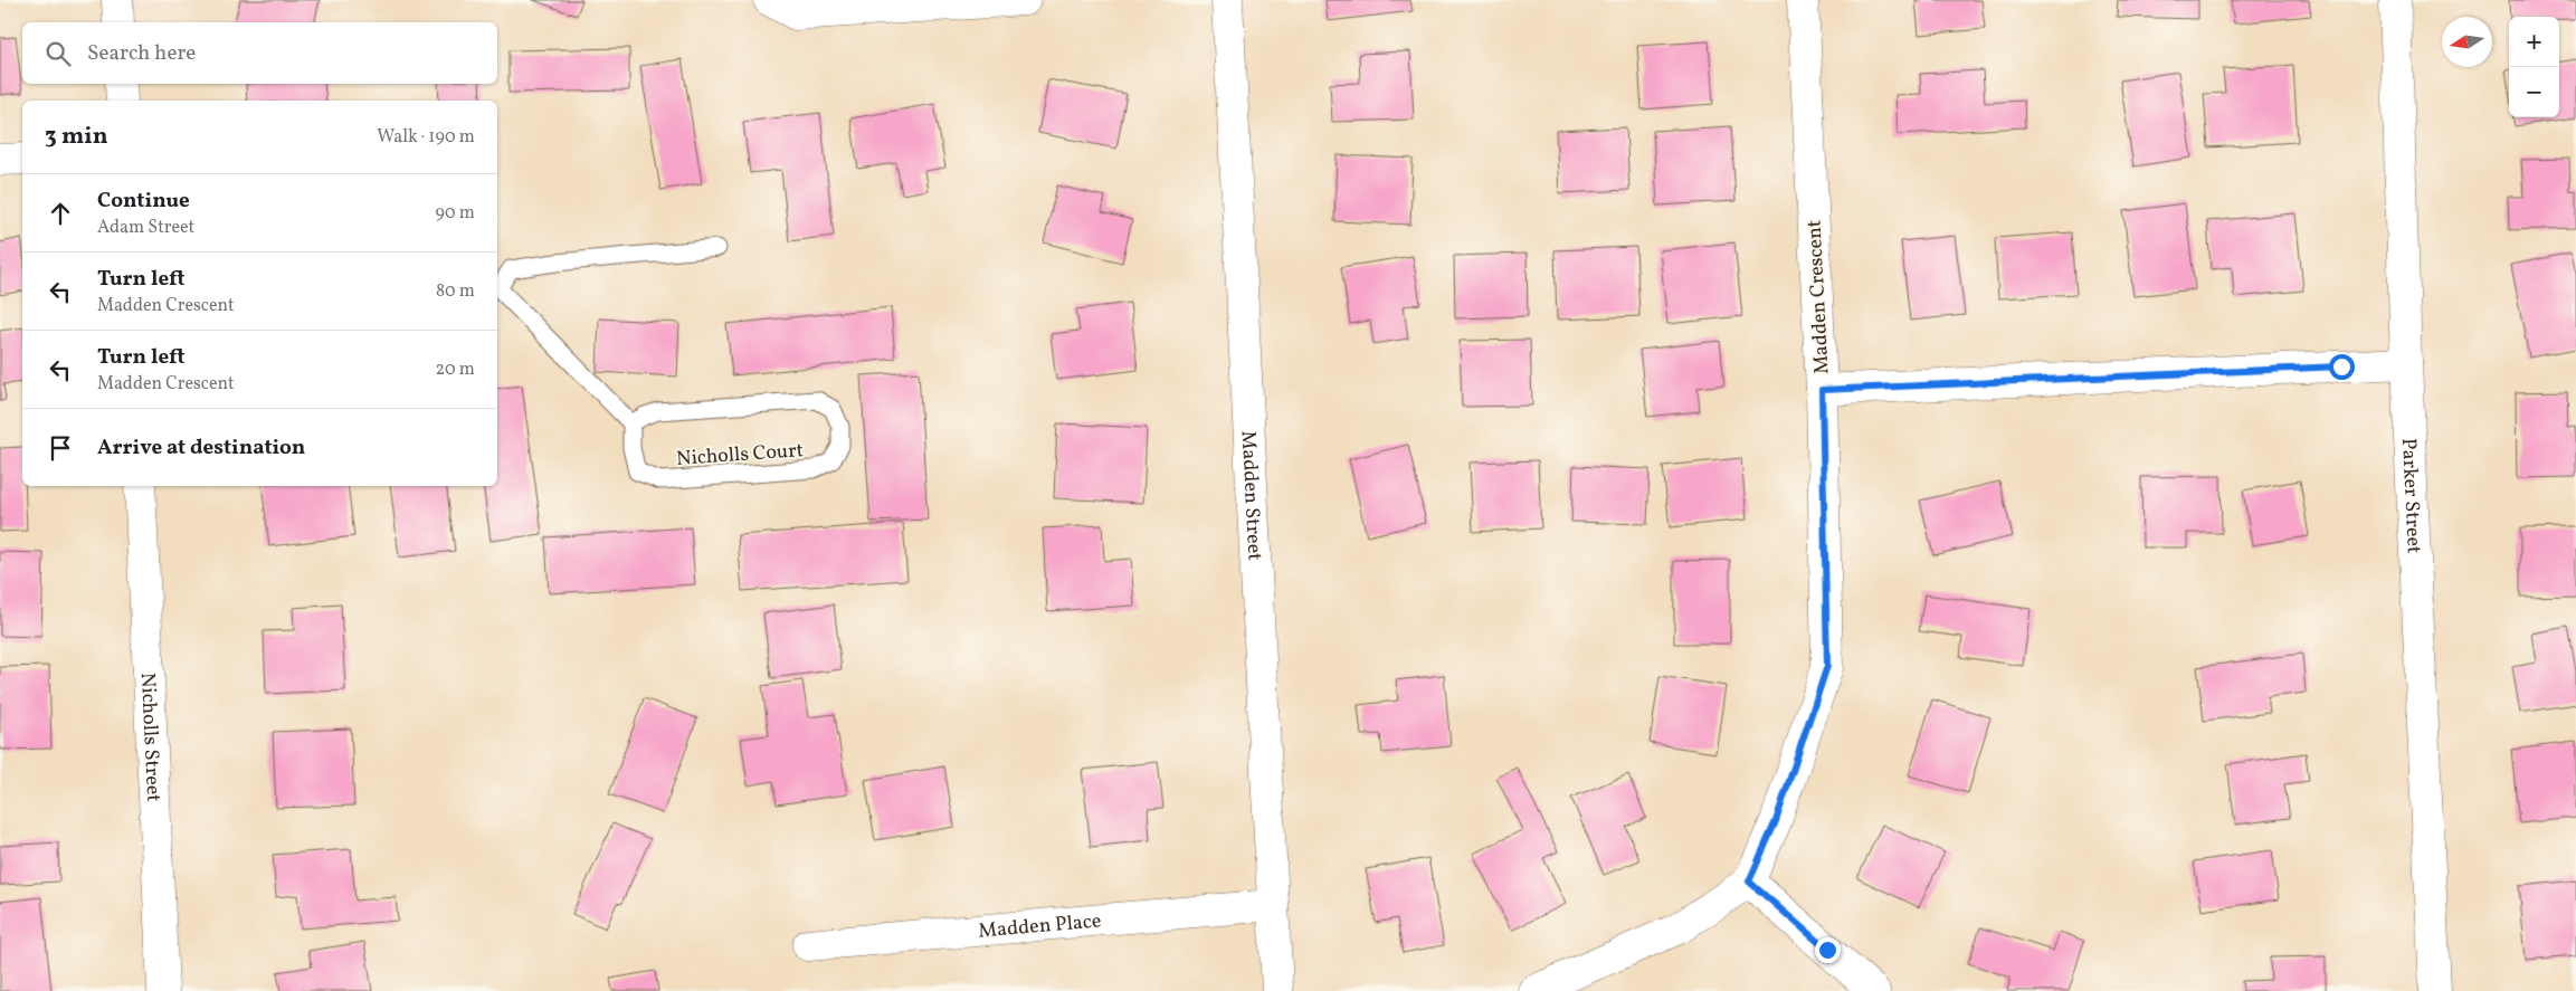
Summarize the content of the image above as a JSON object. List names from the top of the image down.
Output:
{
  "streets": {
    "street": [
      "Madden Crescent",
      "Madden Street",
      "Parker Street",
      "Nicholls Street",
      "Madden Place"
    ],
    "lane": ["Nicholls Court"]
  },
  "crossings": [
    ["Madden Street", "Madden Place"]
  ],
  "north": "left",
  "page": {
    "map_buttons": ["+", "−"],
    "search": "Search here",
    "heading": ["3 min", "Walk · 190 m"],
    "list": [
      ["Continue", "Adam Street", "90 m"],
      ["Turn left", "Madden Crescent", "80 m"],
      ["Turn left", "Madden Crescent", "20 m"],
      "Arrive at destination"
    ]
  }
}
